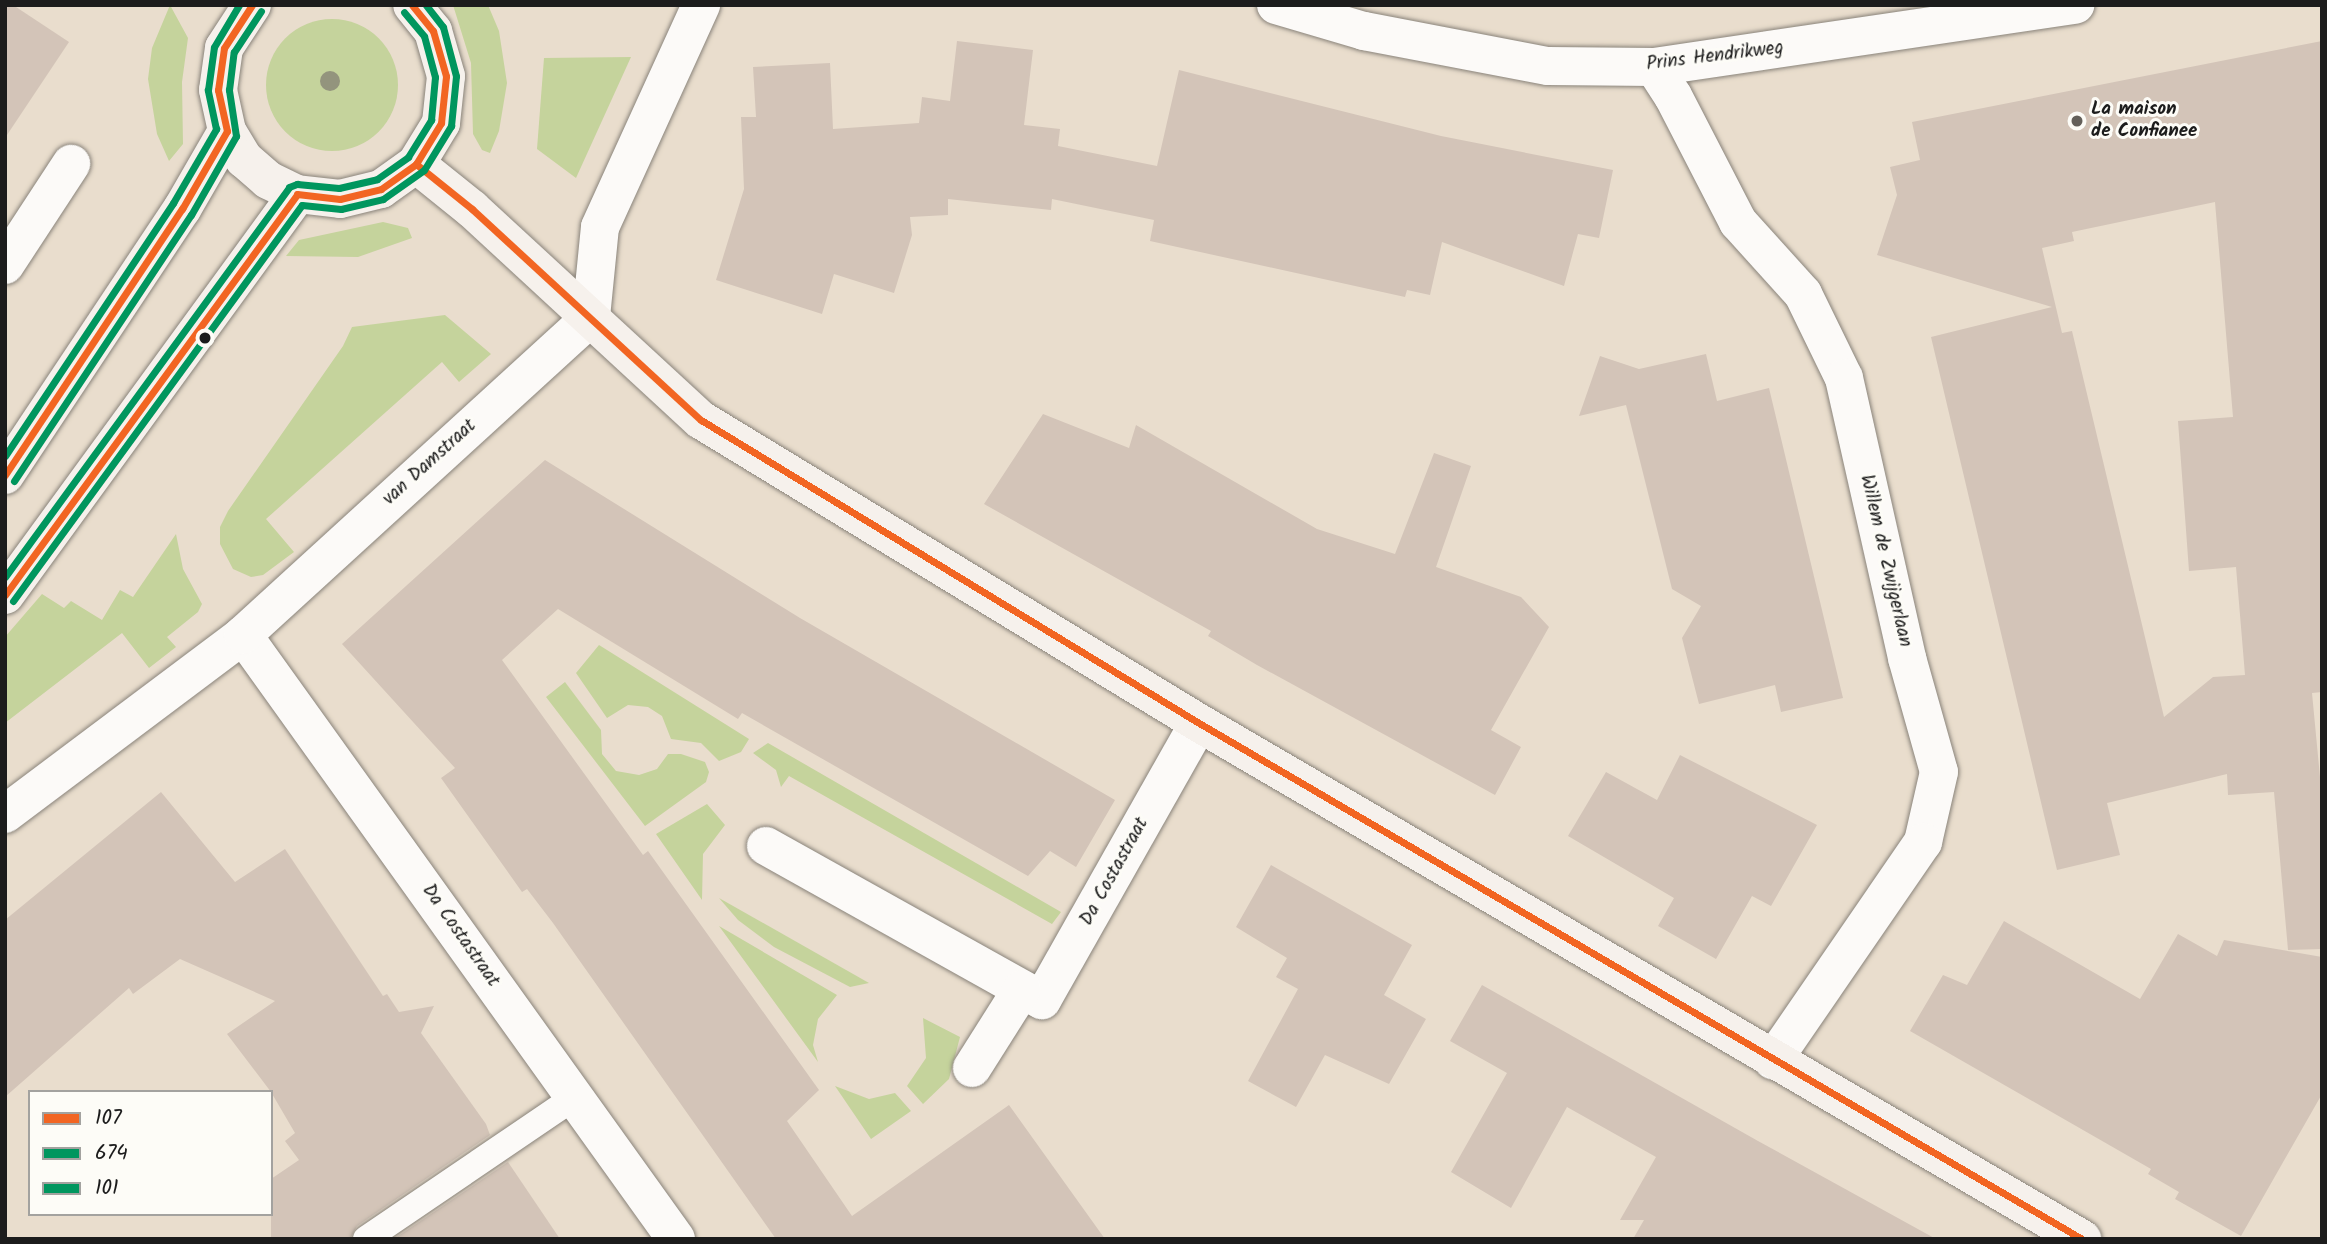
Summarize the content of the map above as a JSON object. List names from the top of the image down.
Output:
{
  "streets": {
    "street": [
      "Prins Hendrikweg",
      "van Damstraat",
      "Willem de Zwijgerlaan",
      "Da Costastraat"
    ]
  },
  "crossings": [
    ["Prins Hendrikweg", "Willem de Zwijgerlaan"],
    ["van Damstraat", "Da Costastraat"]
  ],
  "places": ["La maison de Confianee"],
  "lines": ["transit line 107", "transit line 674", "transit line 101"],
  "legend": ["107", "674", "101"]
}
